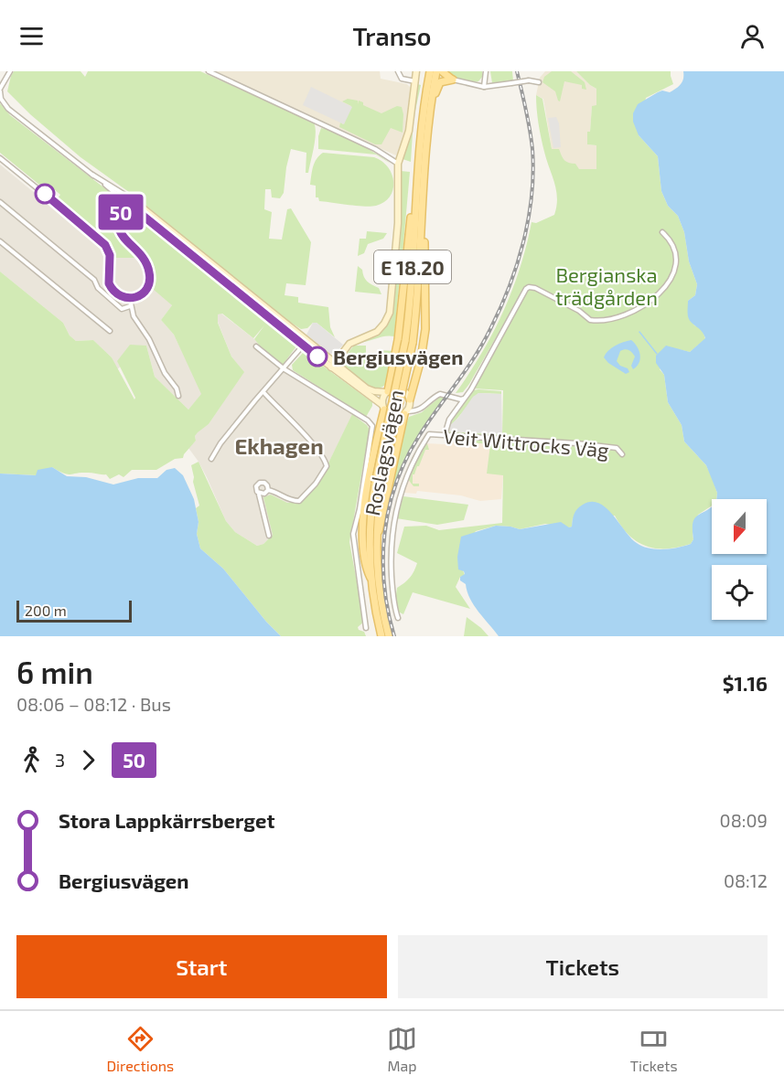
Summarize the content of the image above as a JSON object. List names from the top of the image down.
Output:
{
  "streets": {
    "main road": ["E 18.20", "Roslagsvägen"],
    "street": ["Veit Wittrocks Väg"]
  },
  "districts": ["Ekhagen"],
  "parks": ["Bergianska trädgården"],
  "places": ["Bergiusvägen"],
  "lines": ["bus line 50"],
  "scale_bar": "200 m",
  "north": "bottom",
  "page": {
    "header": "Transo",
    "on_map": "50",
    "scale": "200 m",
    "heading": ["6 min", "08:06 – 08:12 · Bus", "$1.16"],
    "legs": ["3", "50"],
    "list": [
      {
        "name": "Stora Lappkärrsberget",
        "value": "08:09"
      },
      {
        "name": "Bergiusvägen",
        "value": "08:12"
      }
    ],
    "buttons": ["Start", "Tickets"],
    "tabs": ["Directions", "Map", "Tickets"]
  }
}
